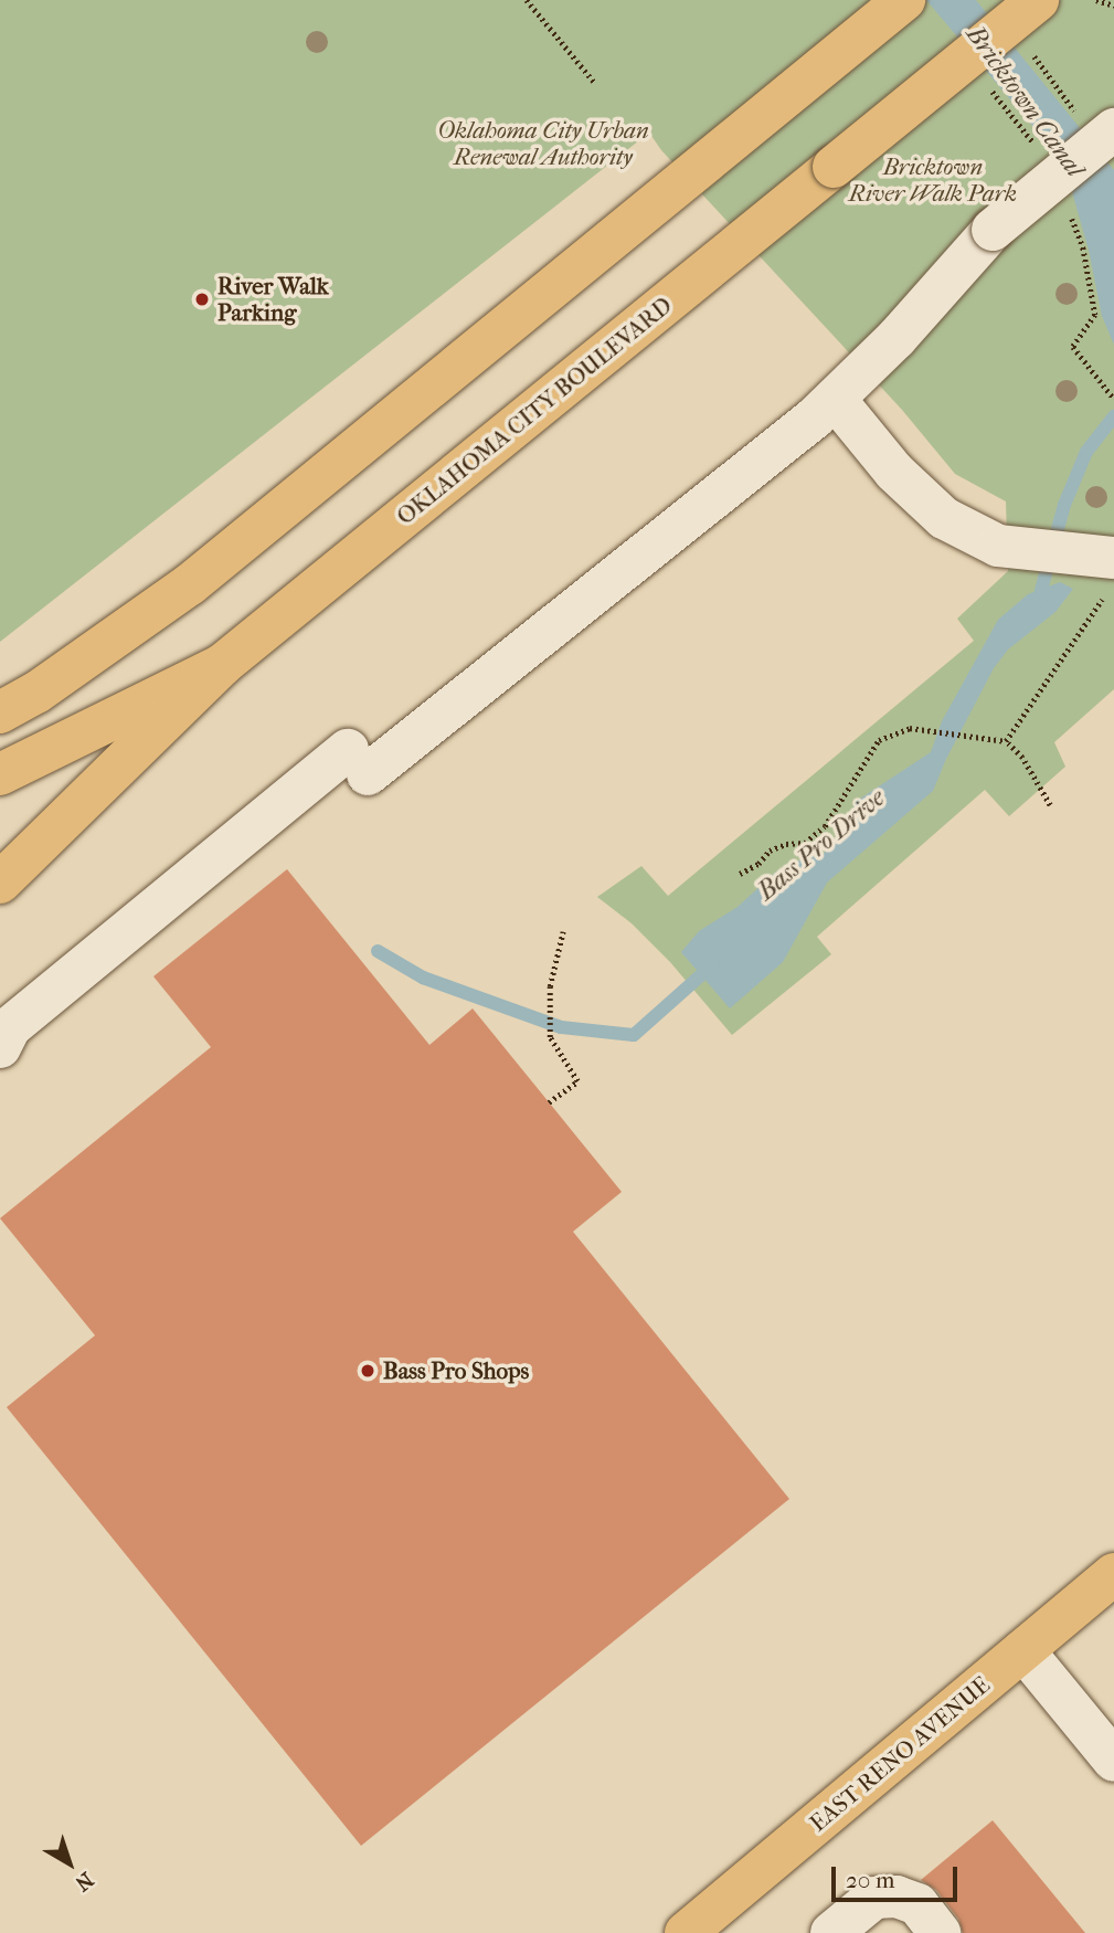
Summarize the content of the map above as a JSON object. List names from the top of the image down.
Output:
{
  "streets": {
    "main road": ["OKLAHOMA CITY BOULEVARD", "EAST RENO AVENUE"]
  },
  "water": ["Bricktown Canal", "Bass Pro Drive"],
  "parks": ["Oklahoma City Urban Renewal Authority", "Bricktown River Walk Park"],
  "places": ["River Walk Parking", "Bass Pro Shops"],
  "scale_bar": "20 m",
  "north": "bottom right"
}
